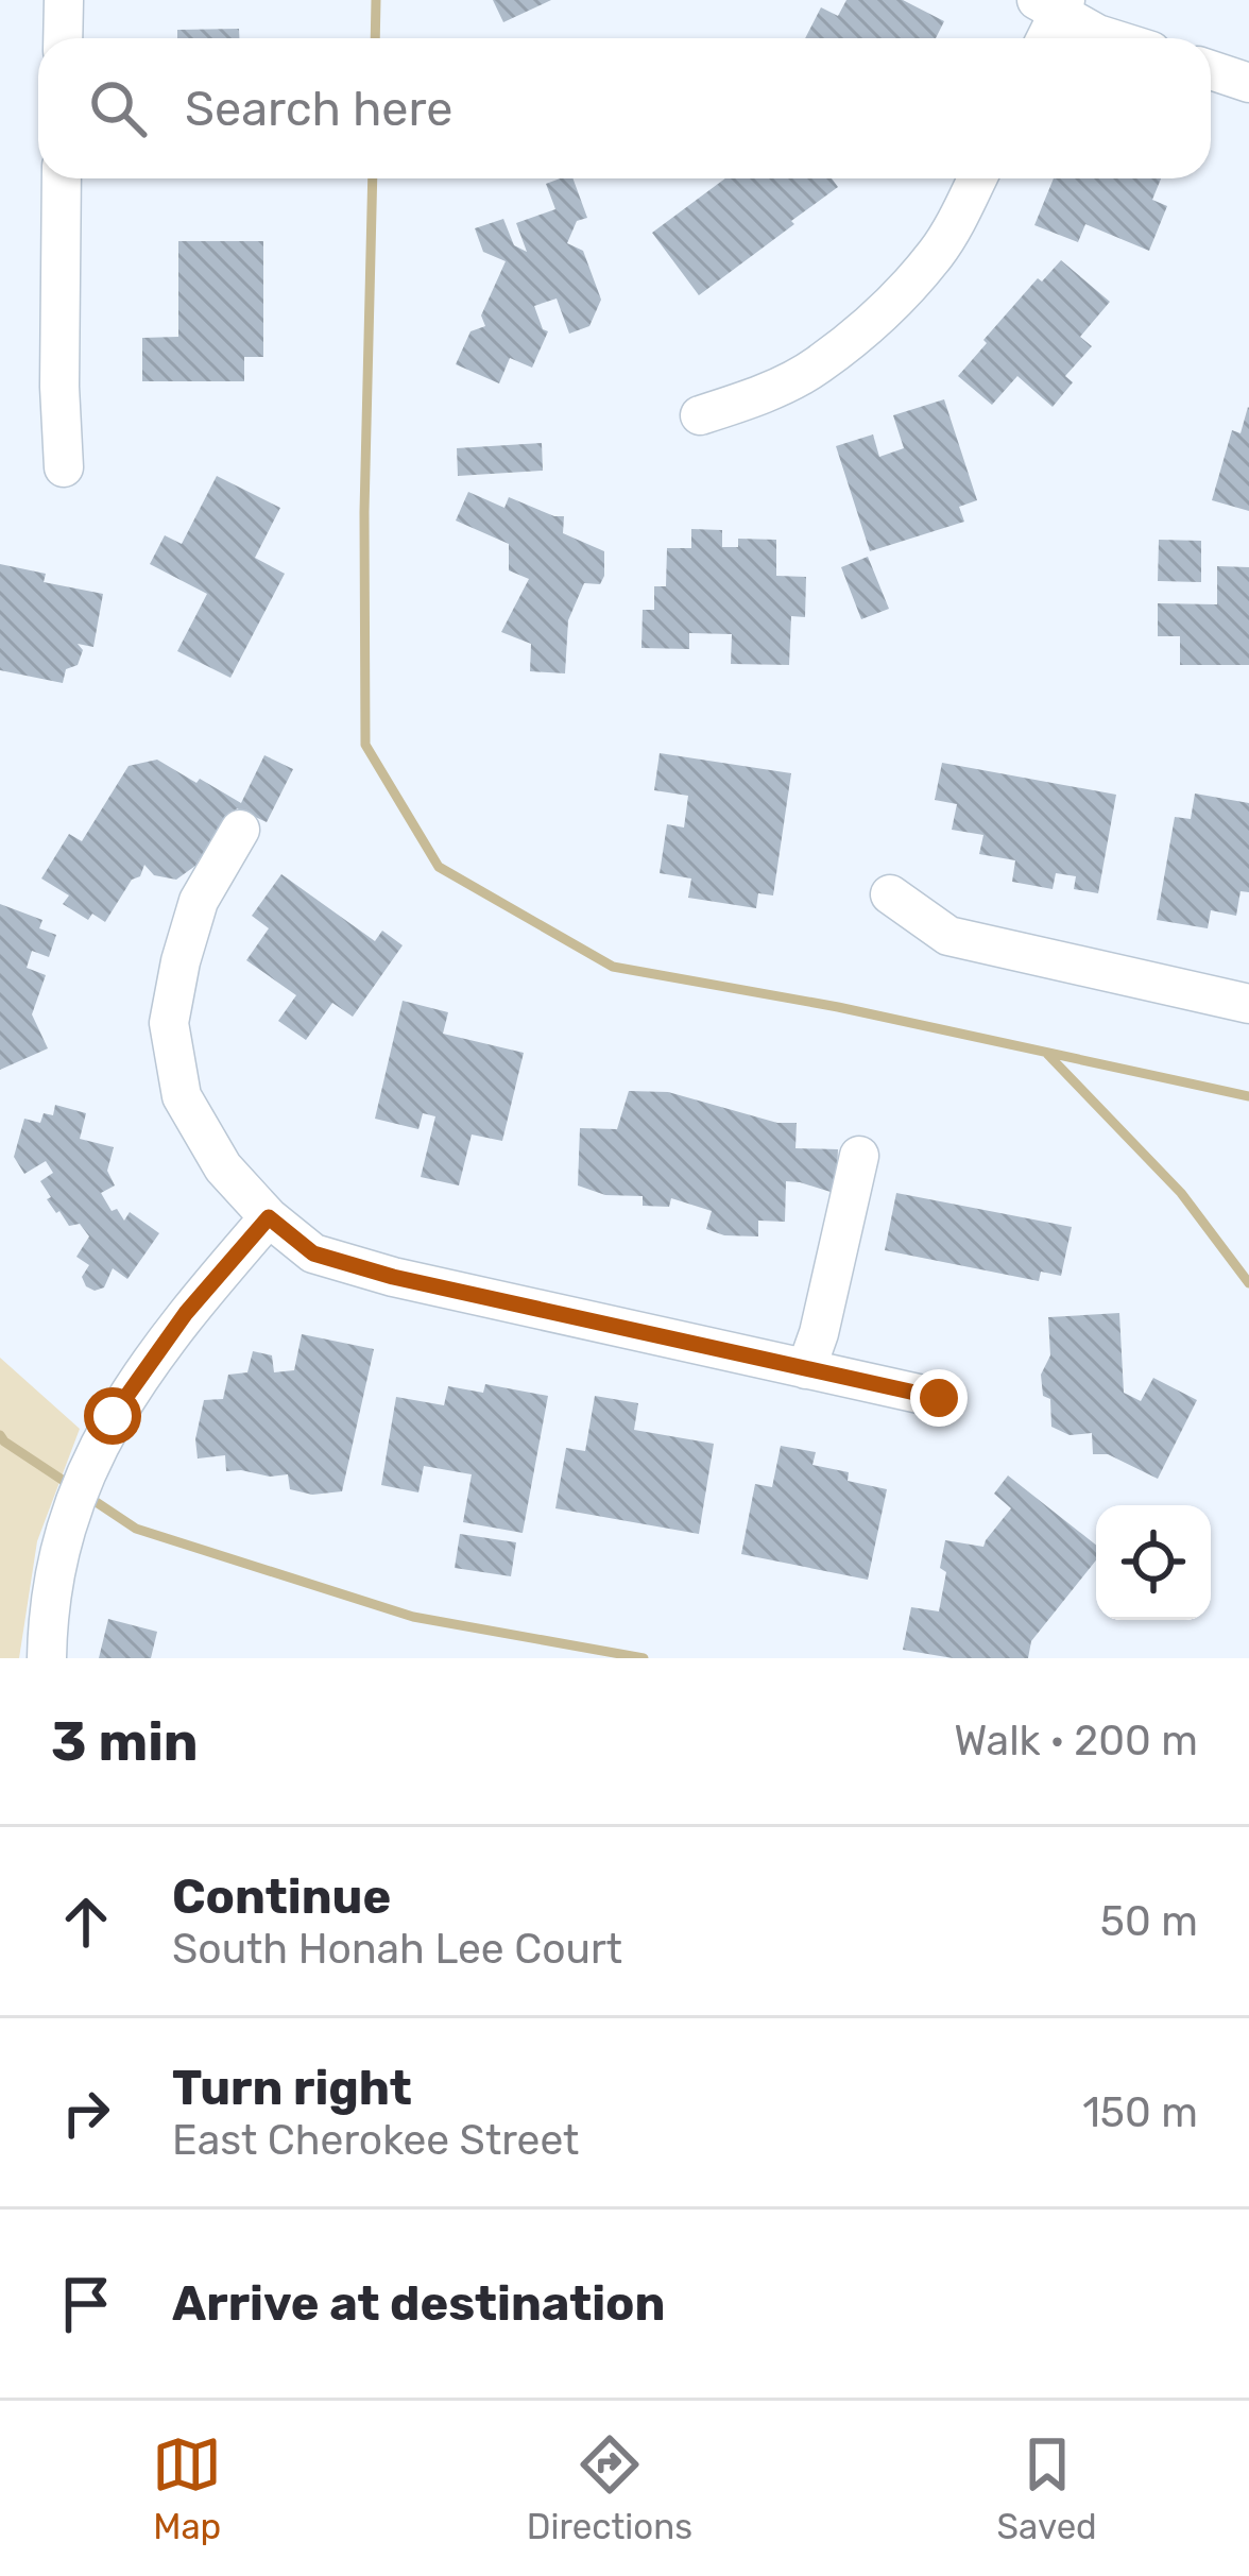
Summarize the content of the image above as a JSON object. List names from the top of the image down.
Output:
{
  "page": {
    "search": "Search here",
    "heading": ["3 min", "Walk · 200 m"],
    "list": [
      ["Continue", "South Honah Lee Court", "50 m"],
      ["Turn right", "East Cherokee Street", "150 m"],
      "Arrive at destination"
    ],
    "nav": ["Map", "Directions", "Saved"]
  }
}
